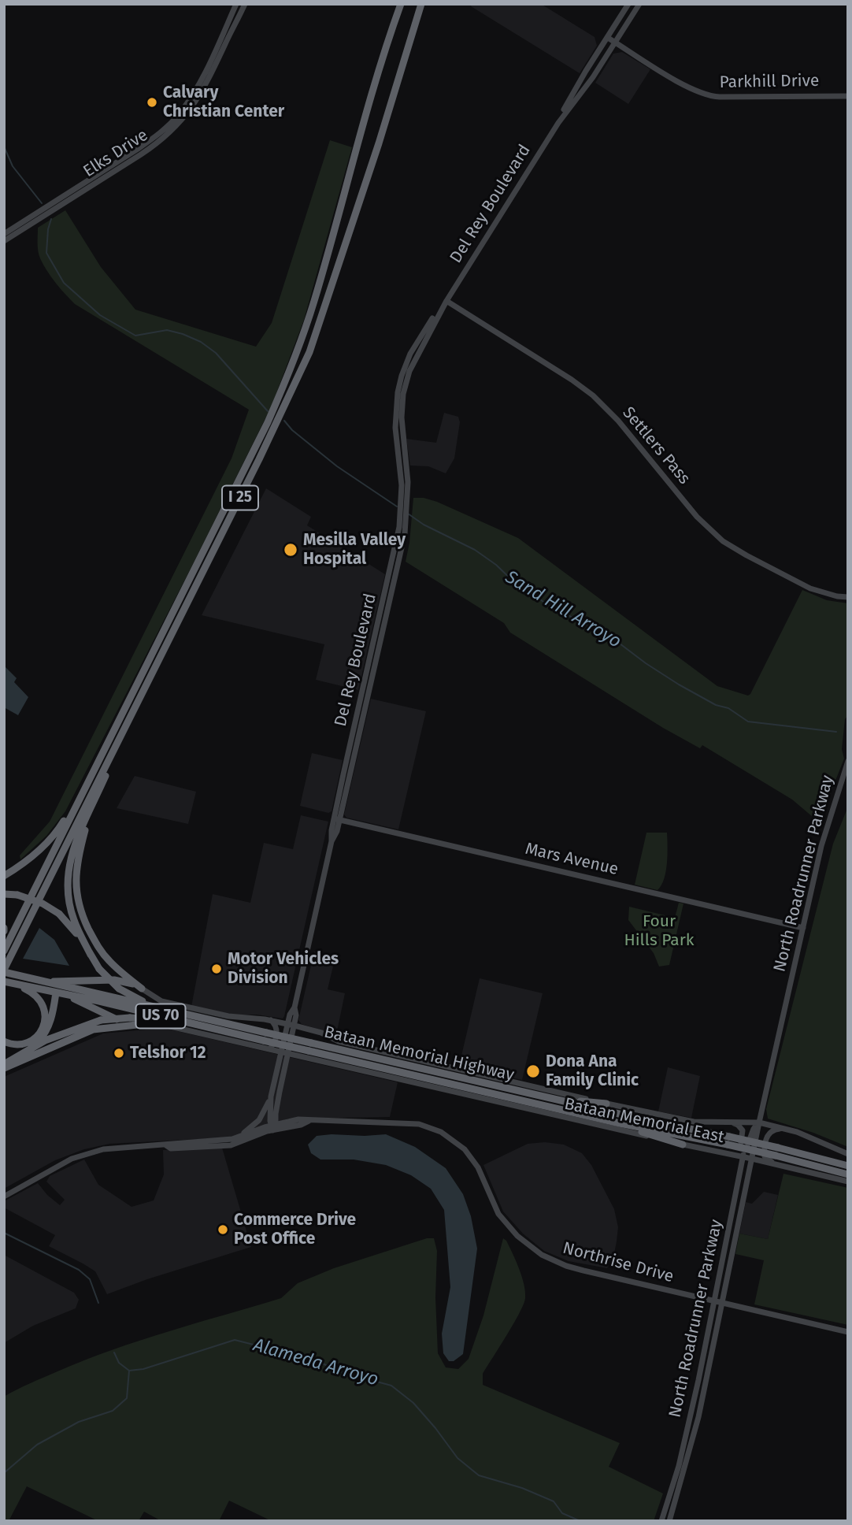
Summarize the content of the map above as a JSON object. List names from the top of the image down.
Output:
{
  "streets": {
    "highway": ["I 25", "US 70", "Bataan Memorial Highway"],
    "main road": [
      "Parkhill Drive",
      "Elks Drive",
      "Del Rey Boulevard",
      "Settlers Pass",
      "Mars Avenue",
      "North Roadrunner Parkway",
      "Bataan Memorial East",
      "Northrise Drive"
    ]
  },
  "crossings": [
    ["Parkhill Drive", "Del Rey Boulevard"],
    ["Del Rey Boulevard", "Settlers Pass"],
    ["Del Rey Boulevard", "Mars Avenue"],
    ["Del Rey Boulevard", "Bataan Memorial East"],
    ["Del Rey Boulevard", "Northrise Drive"],
    ["I 25", "US 70"],
    ["Mars Avenue", "North Roadrunner Parkway"],
    ["North Roadrunner Parkway", "Bataan Memorial East"],
    ["North Roadrunner Parkway", "Northrise Drive"],
    ["US 70", "Bataan Memorial Highway"],
    ["Bataan Memorial Highway", "Bataan Memorial East"]
  ],
  "water": ["Sand Hill Arroyo", "Alameda Arroyo"],
  "parks": ["Four Hills Park"],
  "places": [
    "Calvary Christian Center",
    "Mesilla Valley Hospital",
    "Motor Vehicles Division",
    "Telshor 12",
    "Dona Ana Family Clinic",
    "Commerce Drive Post Office"
  ]
}
